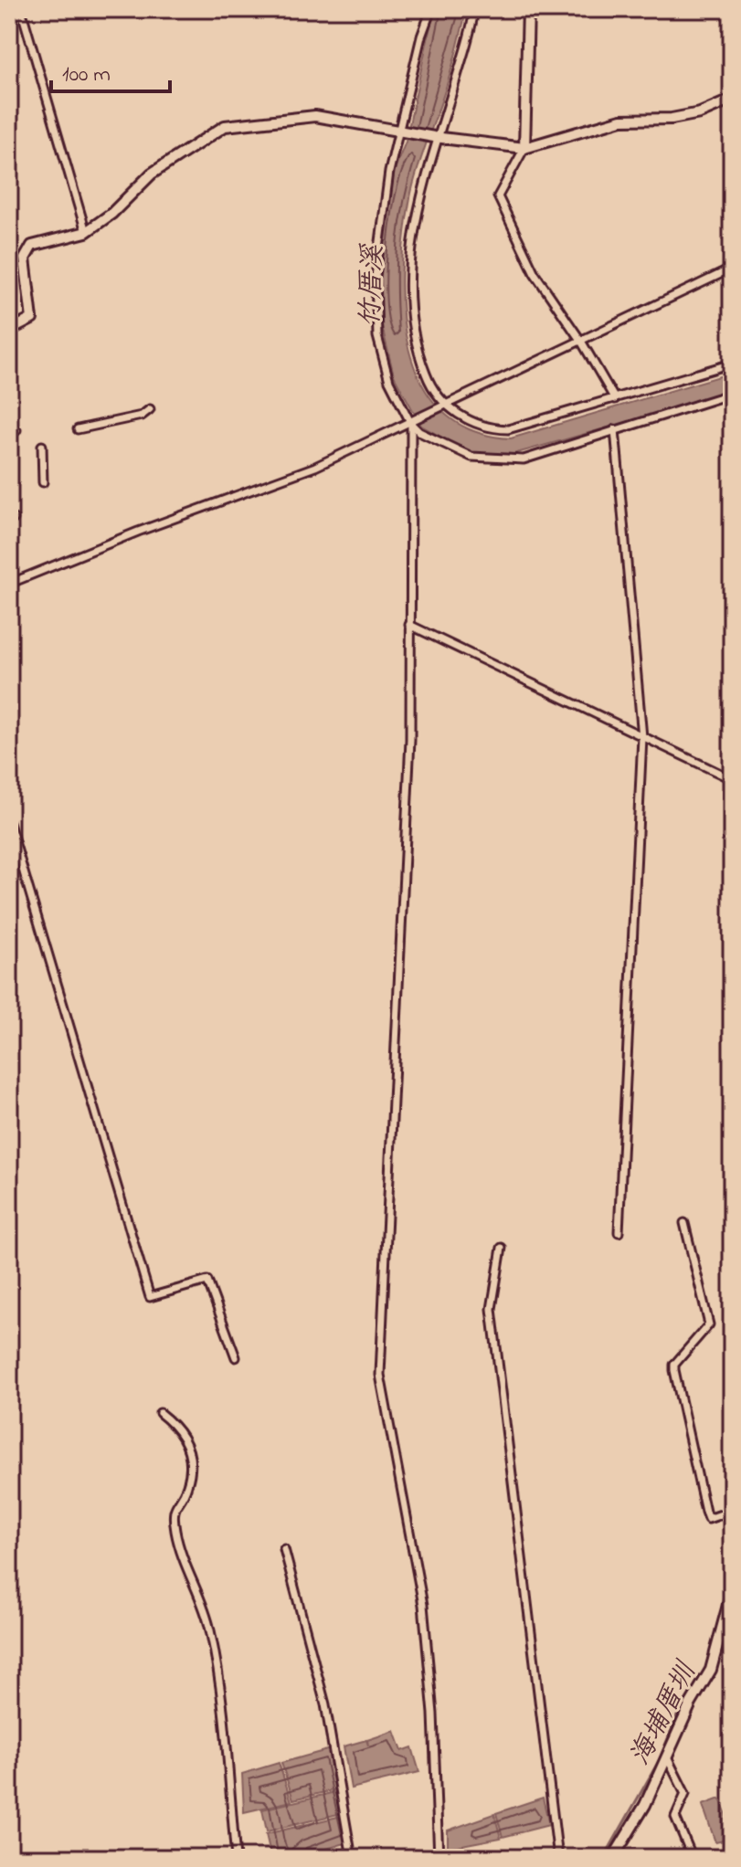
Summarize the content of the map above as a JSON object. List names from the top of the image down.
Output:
{
  "water": ["竹厝溪", "海埔厝圳"],
  "scale_bar": "100 m"
}
